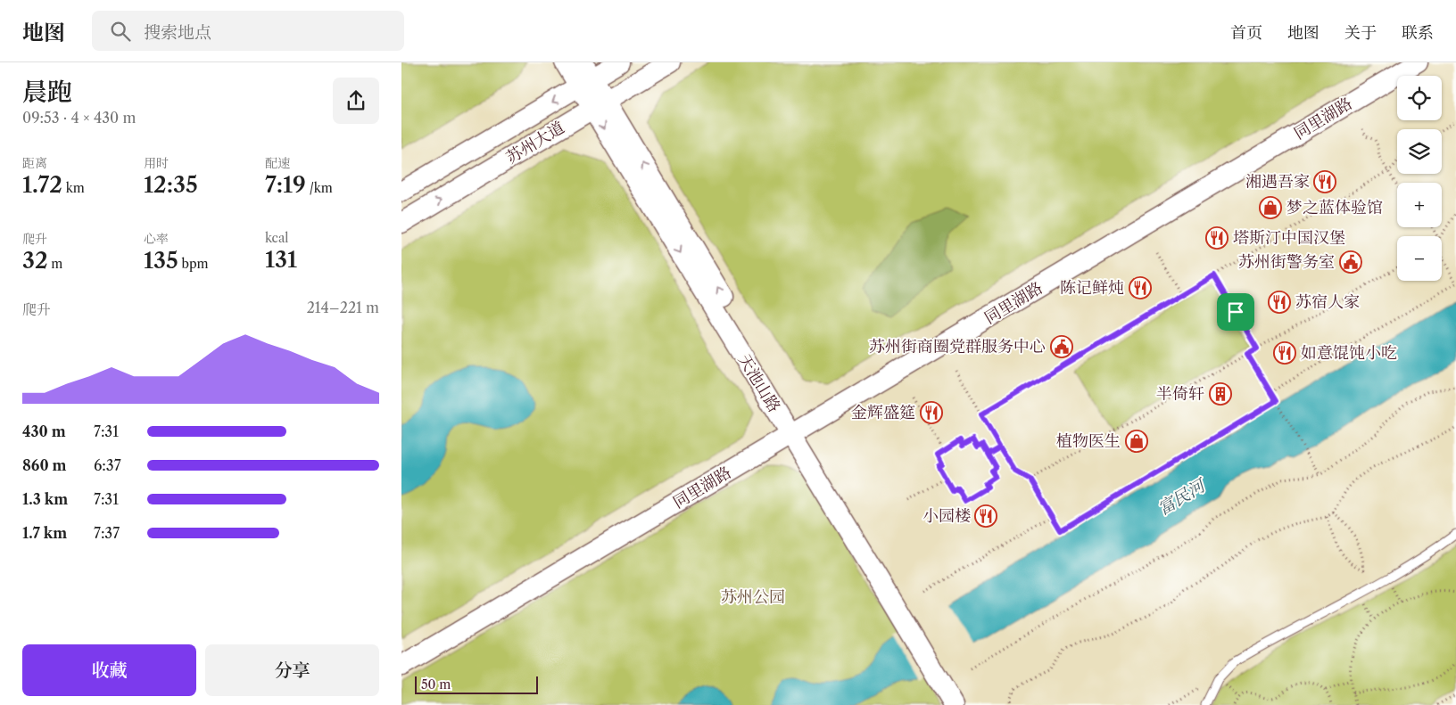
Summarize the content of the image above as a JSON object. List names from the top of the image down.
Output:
{
  "streets": {
    "street": ["同里湖路", "苏州大道", "天池山路"]
  },
  "crossings": [
    ["同里湖路", "天池山路"],
    ["苏州大道", "天池山路"]
  ],
  "water": ["富民河"],
  "parks": ["苏州公园"],
  "places": {
    "restaurant": [
      "湘遇吾家",
      "塔斯汀中国汉堡",
      "陈记鲜炖",
      "苏宿人家",
      "如意馄饨小吃",
      "金辉盛筵",
      "小园楼"
    ],
    "shop": ["梦之蓝体验馆", "植物医生"],
    "public building": ["苏州街警务室", "苏州街商圈党群服务中心"],
    "building": ["半倚轩"]
  },
  "scale_bar": "50 m",
  "page": {
    "header": "地图",
    "search": "搜索地点",
    "nav": [
      "首页",
      "地图",
      "关于",
      "联系"
    ],
    "heading": ["晨跑", "09:53 · 4 × 430 m"],
    "map_buttons": ["+", "−"],
    "stats": [
      ["距离", "1.72 km"],
      ["用时", "12:35"],
      ["配速", "7:19 /km"],
      ["爬升", "32 m"],
      ["心率", "135 bpm"],
      ["kcal", "131"]
    ],
    "chart": ["爬升", "214–221 m"],
    "list": [
      {
        "name": "430 m",
        "note": "7:31"
      },
      {
        "name": "860 m",
        "note": "6:37"
      },
      {
        "name": "1.3 km",
        "note": "7:31"
      },
      {
        "name": "1.7 km",
        "note": "7:37"
      }
    ],
    "buttons": ["收藏", "分享"],
    "scale": "50 m"
  }
}
